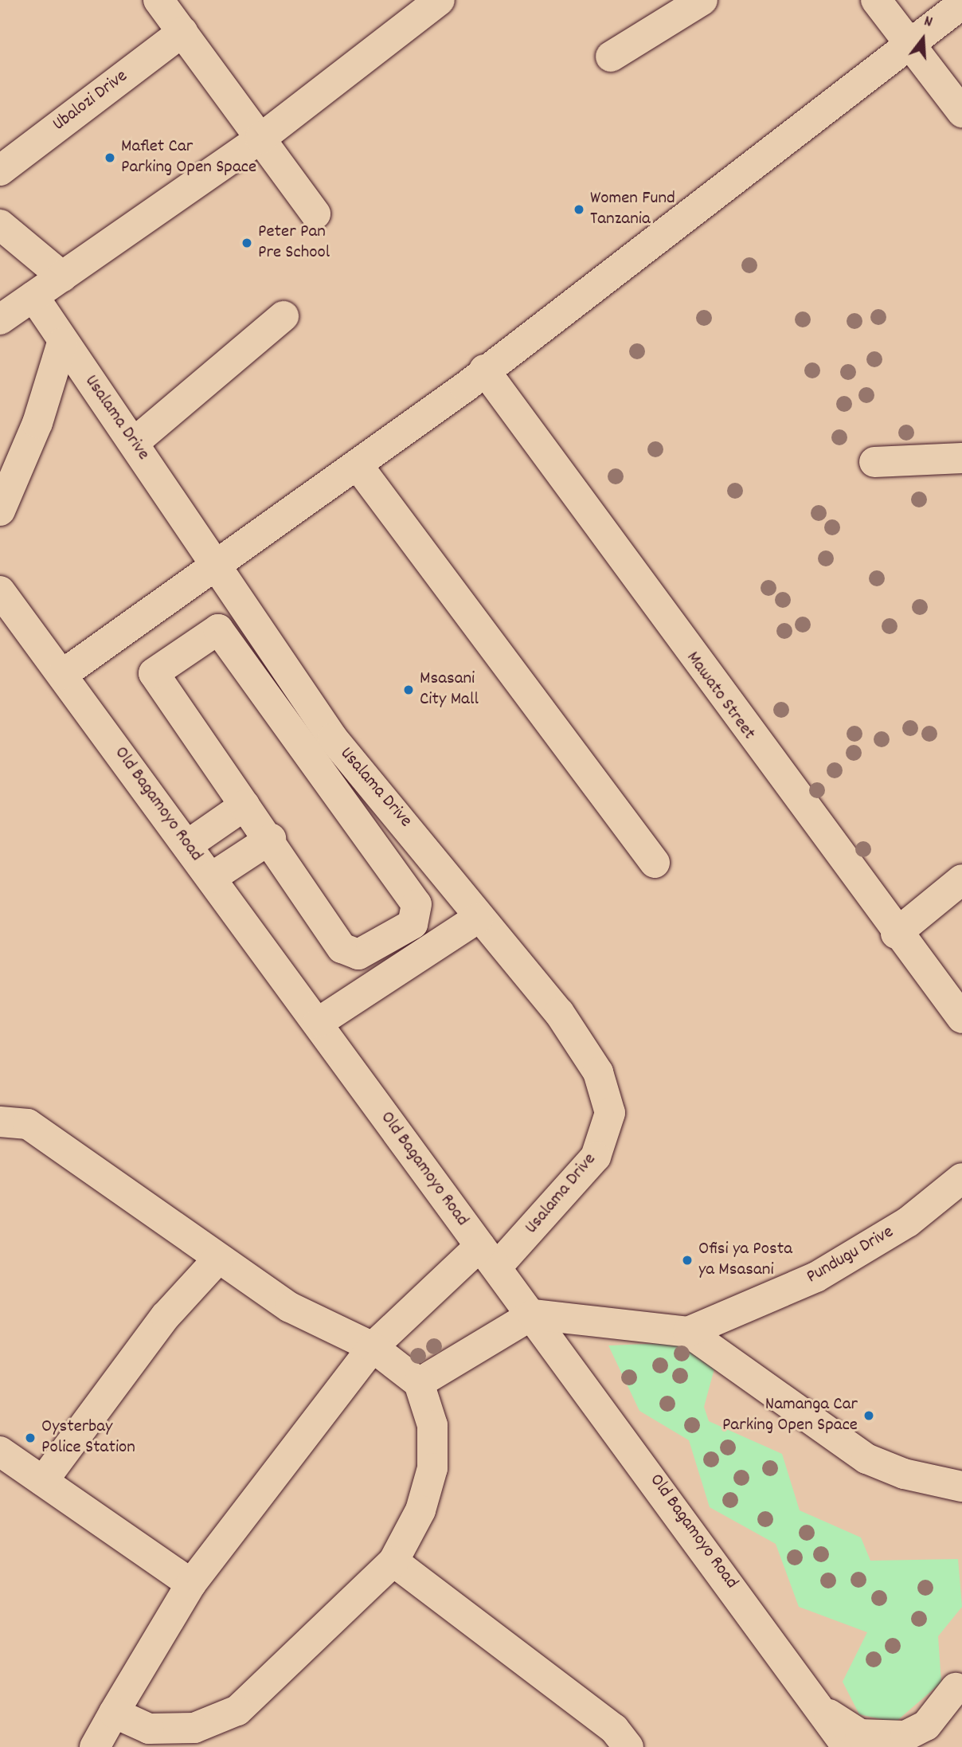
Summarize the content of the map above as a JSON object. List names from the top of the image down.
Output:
{
  "streets": {
    "street": [
      "Ubalozi Drive",
      "Usalama Drive",
      "Mawato Street",
      "Old Bagamoyo Road",
      "Pundugu Drive"
    ]
  },
  "crossings": [
    ["Usalama Drive", "Old Bagamoyo Road"],
    ["Old Bagamoyo Road", "Pundugu Drive"]
  ],
  "places": [
    "Maflet Car Parking Open Space",
    "Women Fund Tanzania",
    "Peter Pan Pre School",
    "Msasani City Mall",
    "Ofisi ya Posta ya Msasani",
    "Namanga Car Parking Open Space",
    "Oysterbay Police Station"
  ],
  "north": "top"
}
